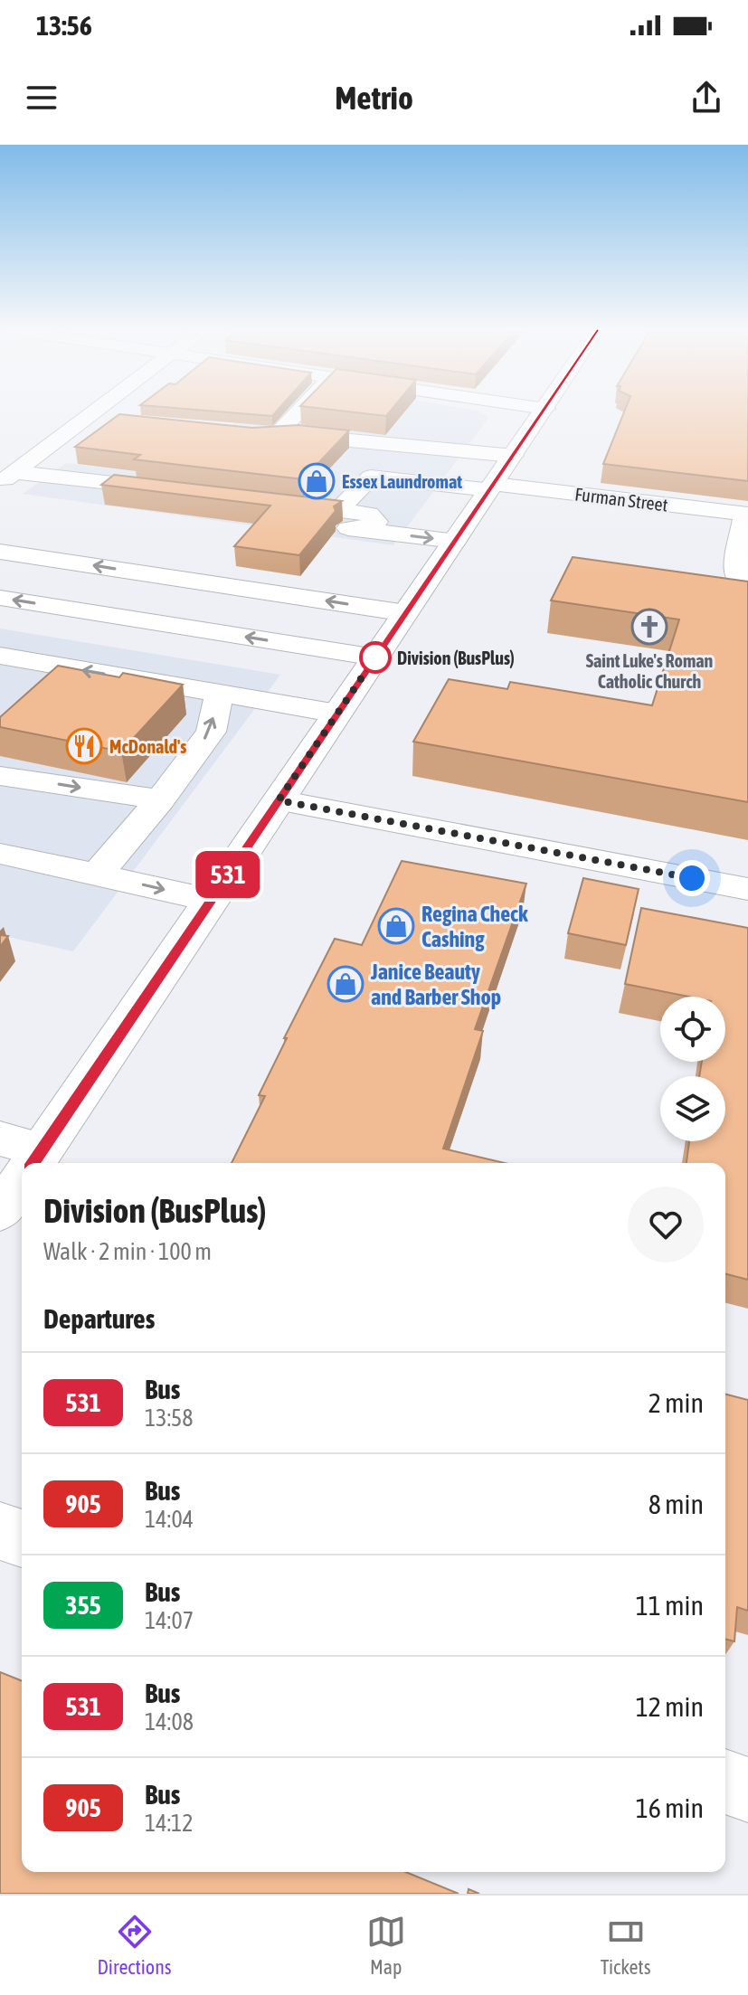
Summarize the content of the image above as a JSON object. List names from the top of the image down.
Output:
{
  "streets": {
    "street": ["Furman Street"]
  },
  "places": {
    "shop": ["Essex Laundromat", "Regina Check Cashing", "Janice Beauty and Barber Shop"],
    "church": ["Saint Luke's Roman Catholic Church"],
    "other": ["Division (BusPlus)"],
    "restaurant": ["McDonald's"]
  },
  "lines": ["bus line 531"],
  "page": {
    "status": "13:56",
    "header": "Metrio",
    "on_map": "531",
    "heading": [
      ["Division (BusPlus)", "Walk · 2 min · 100 m"],
      "Departures"
    ],
    "list": [
      {
        "mark": "531",
        "name": "Bus",
        "note": "13:58",
        "value": "2 min"
      },
      {
        "mark": "905",
        "name": "Bus",
        "note": "14:04",
        "value": "8 min"
      },
      {
        "mark": "355",
        "name": "Bus",
        "note": "14:07",
        "value": "11 min"
      },
      {
        "mark": "531",
        "name": "Bus",
        "note": "14:08",
        "value": "12 min"
      },
      {
        "mark": "905",
        "name": "Bus",
        "note": "14:12",
        "value": "16 min"
      }
    ],
    "tabs": ["Directions", "Map", "Tickets"]
  }
}
